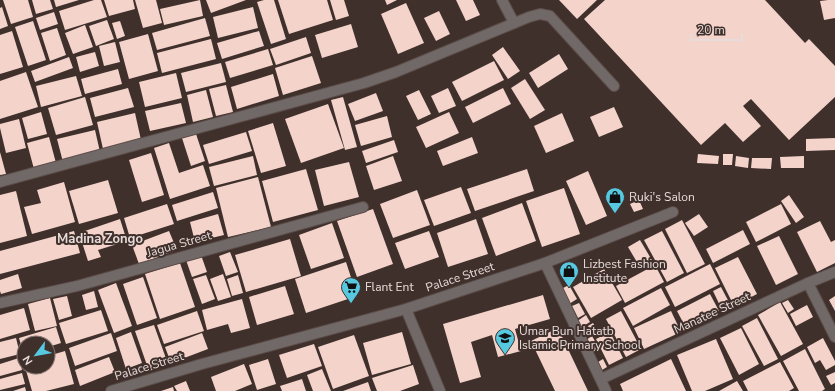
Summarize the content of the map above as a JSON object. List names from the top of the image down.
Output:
{
  "streets": {
    "street": ["Jagua Street", "Palace Street", "Manatee Street"]
  },
  "districts": ["Madina Zongo"],
  "places": {
    "shop": ["Ruki's Salon", "Lizbest Fashion Institute"],
    "supermarket": ["Flant Ent"],
    "school or university": ["Umar Bun Hatatb Islamic Primary School"]
  },
  "scale_bar": "20 m",
  "north": "bottom left"
}
